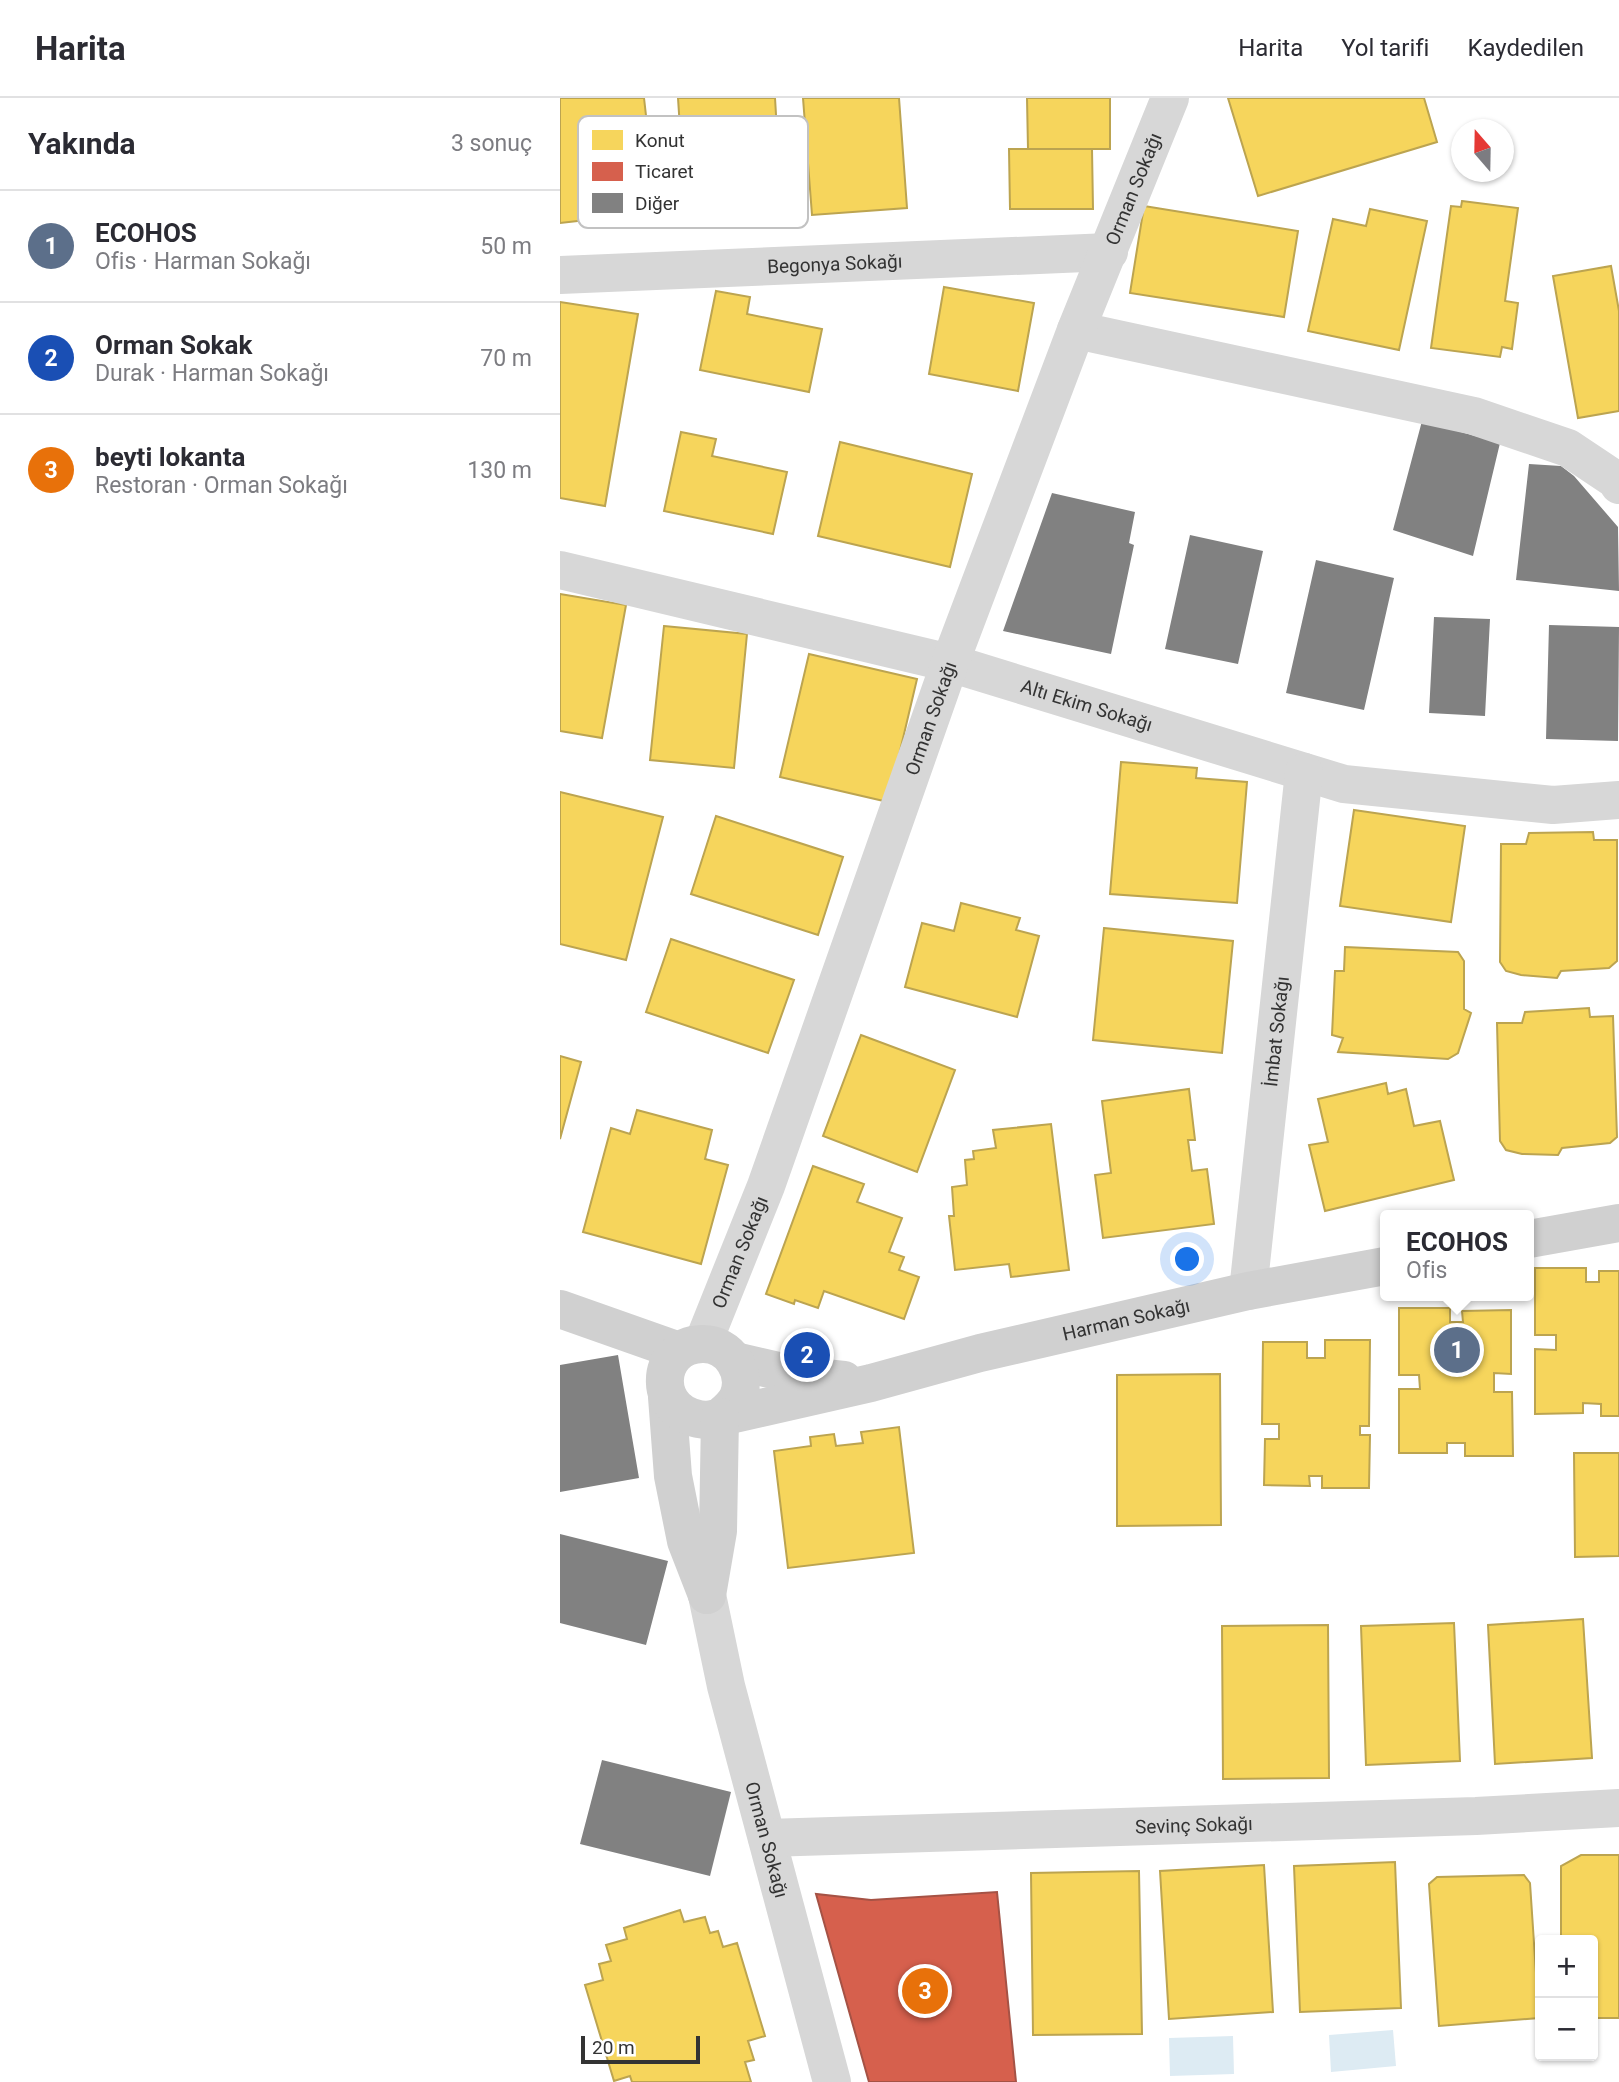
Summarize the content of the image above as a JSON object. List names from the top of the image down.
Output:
{
  "streets": {
    "main road": ["Harman Sokağı"],
    "street": [
      "Orman Sokağı",
      "Begonya Sokağı",
      "Altı Ekim Sokağı",
      "İmbat Sokağı",
      "Sevinç Sokağı"
    ]
  },
  "crossings": [
    ["Orman Sokağı", "Begonya Sokağı"],
    ["Orman Sokağı", "Altı Ekim Sokağı"],
    ["Orman Sokağı", "Harman Sokağı"],
    ["Orman Sokağı", "Sevinç Sokağı"],
    ["Altı Ekim Sokağı", "İmbat Sokağı"],
    ["İmbat Sokağı", "Harman Sokağı"]
  ],
  "legend": ["Konut", "Ticaret", "Diğer"],
  "scale_bar": "20 m",
  "north": "top",
  "page": {
    "header": "Harita",
    "nav": ["Harita", "Yol tarifi", "Kaydedilen"],
    "heading": ["Yakında", "3 sonuç"],
    "list": [
      {
        "mark": "1",
        "name": "ECOHOS",
        "note": "Ofis · Harman Sokağı",
        "value": "50 m"
      },
      {
        "mark": "2",
        "name": "Orman Sokak",
        "note": "Durak · Harman Sokağı",
        "value": "70 m"
      },
      {
        "mark": "3",
        "name": "beyti lokanta",
        "note": "Restoran · Orman Sokağı",
        "value": "130 m"
      }
    ],
    "popup": ["ECOHOS", "Ofis"],
    "pins": ["1", "2", "3"],
    "map_buttons": ["+", "−"],
    "scale": "20 m"
  }
}
